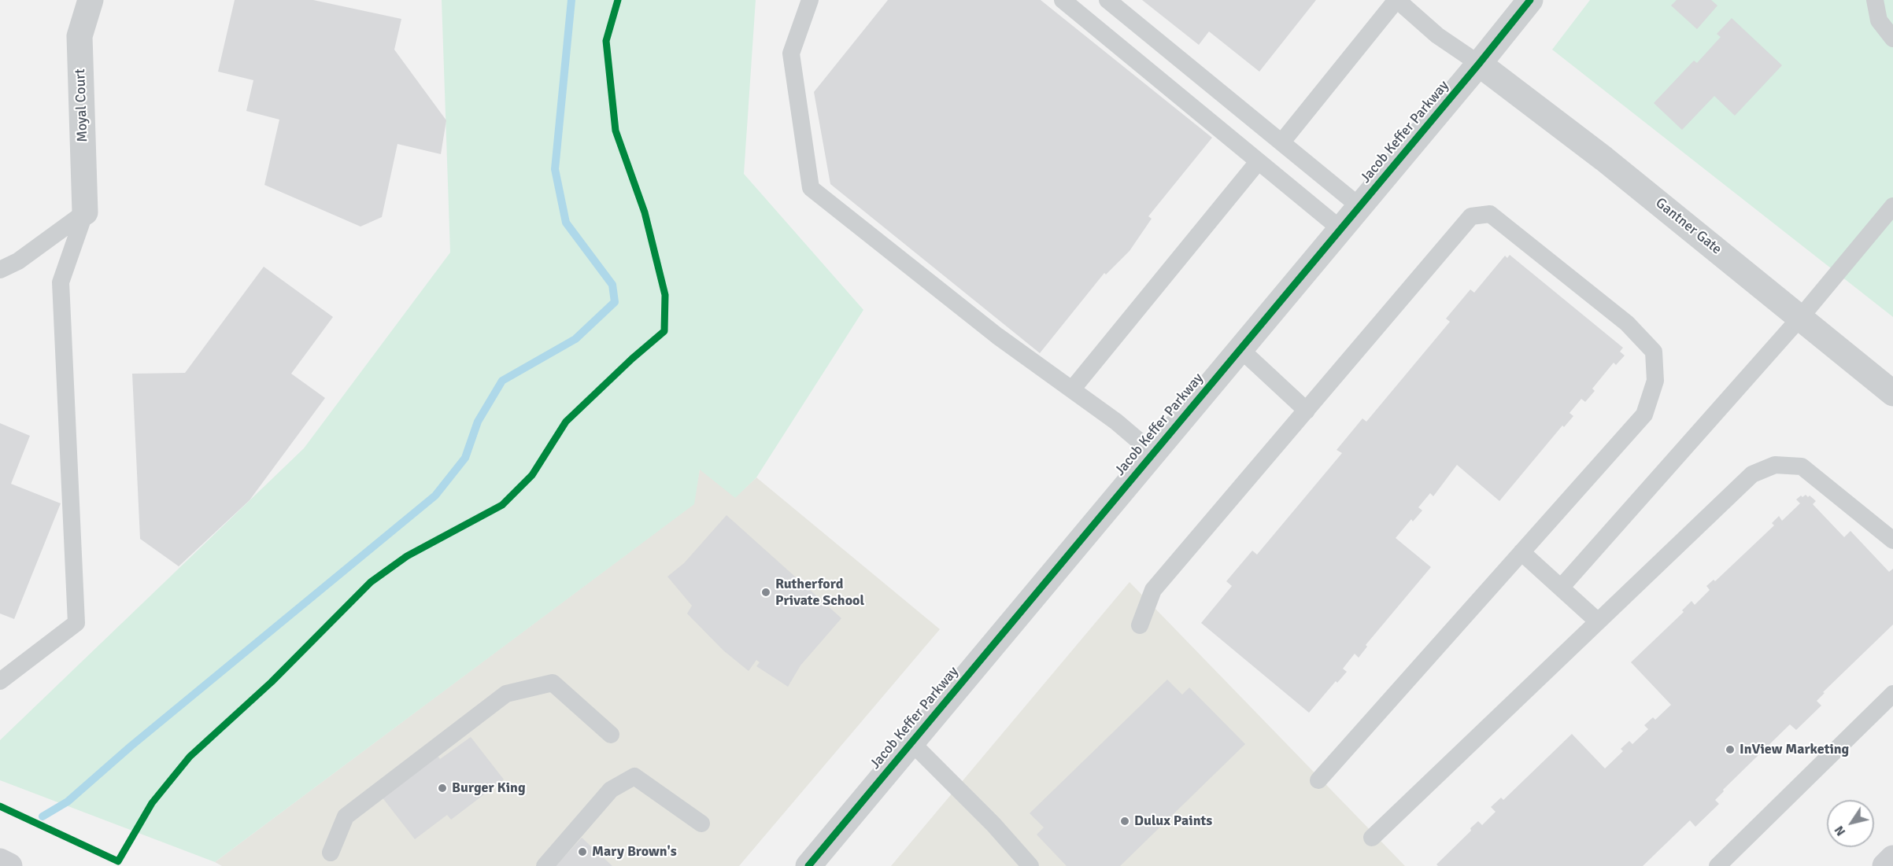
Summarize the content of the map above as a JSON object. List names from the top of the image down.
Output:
{
  "streets": {
    "street": ["Moyal Court", "Jacob Keffer Parkway", "Gantner Gate"]
  },
  "crossings": [
    ["Jacob Keffer Parkway", "Gantner Gate"]
  ],
  "places": [
    "Rutherford Private School",
    "InView Marketing",
    "Burger King",
    "Dulux Paints",
    "Mary Brown's"
  ],
  "north": "bottom left"
}
